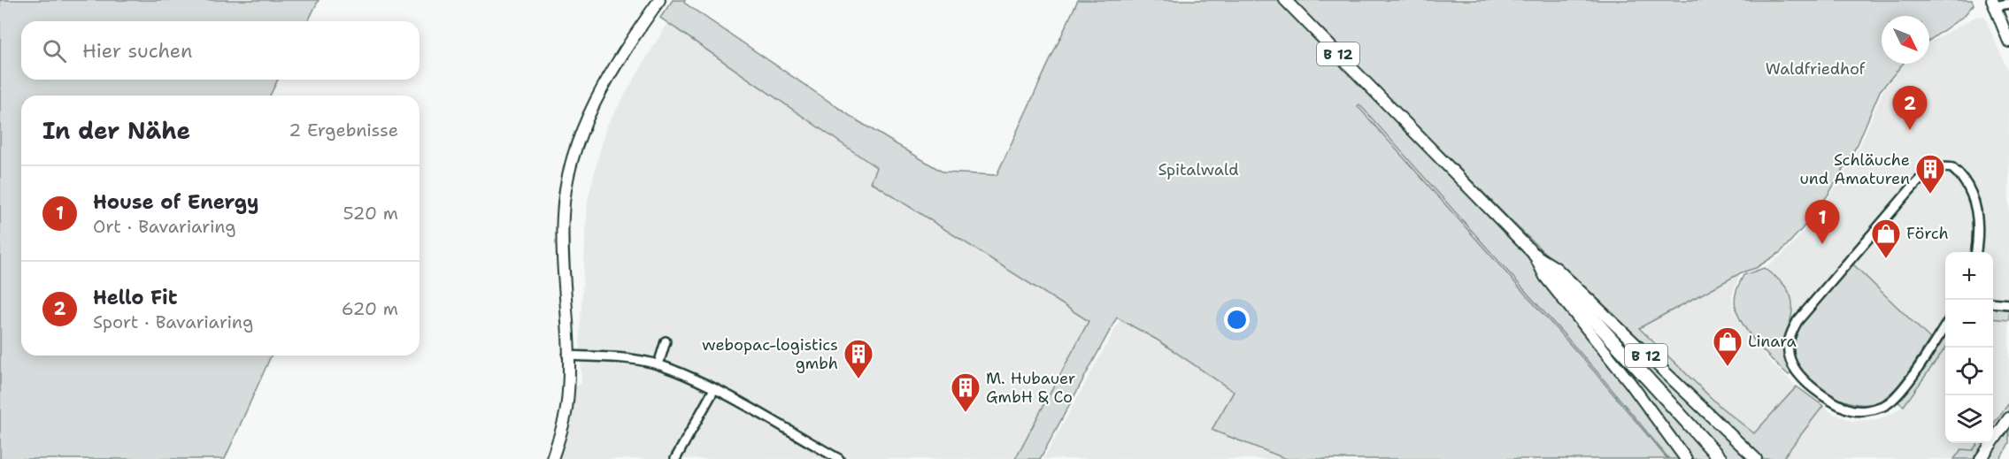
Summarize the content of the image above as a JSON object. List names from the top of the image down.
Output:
{
  "streets": {
    "highway": ["B 12"]
  },
  "parks": ["Waldfriedhof", "Spitalwald"],
  "places": {
    "building": ["Schläuche und Amaturen", "webopac-logistics gmbh", "M. Hubauer GmbH & Co"],
    "shop": ["Förch", "Linara"]
  },
  "north": "bottom right",
  "page": {
    "search": "Hier suchen",
    "pins": ["2", "1"],
    "heading": ["In der Nähe", "2 Ergebnisse"],
    "list": [
      {
        "mark": "1",
        "name": "House of Energy",
        "note": "Ort · Bavariaring",
        "value": "520 m"
      },
      {
        "mark": "2",
        "name": "Hello Fit",
        "note": "Sport · Bavariaring",
        "value": "620 m"
      }
    ],
    "map_buttons": ["+", "−"]
  }
}
